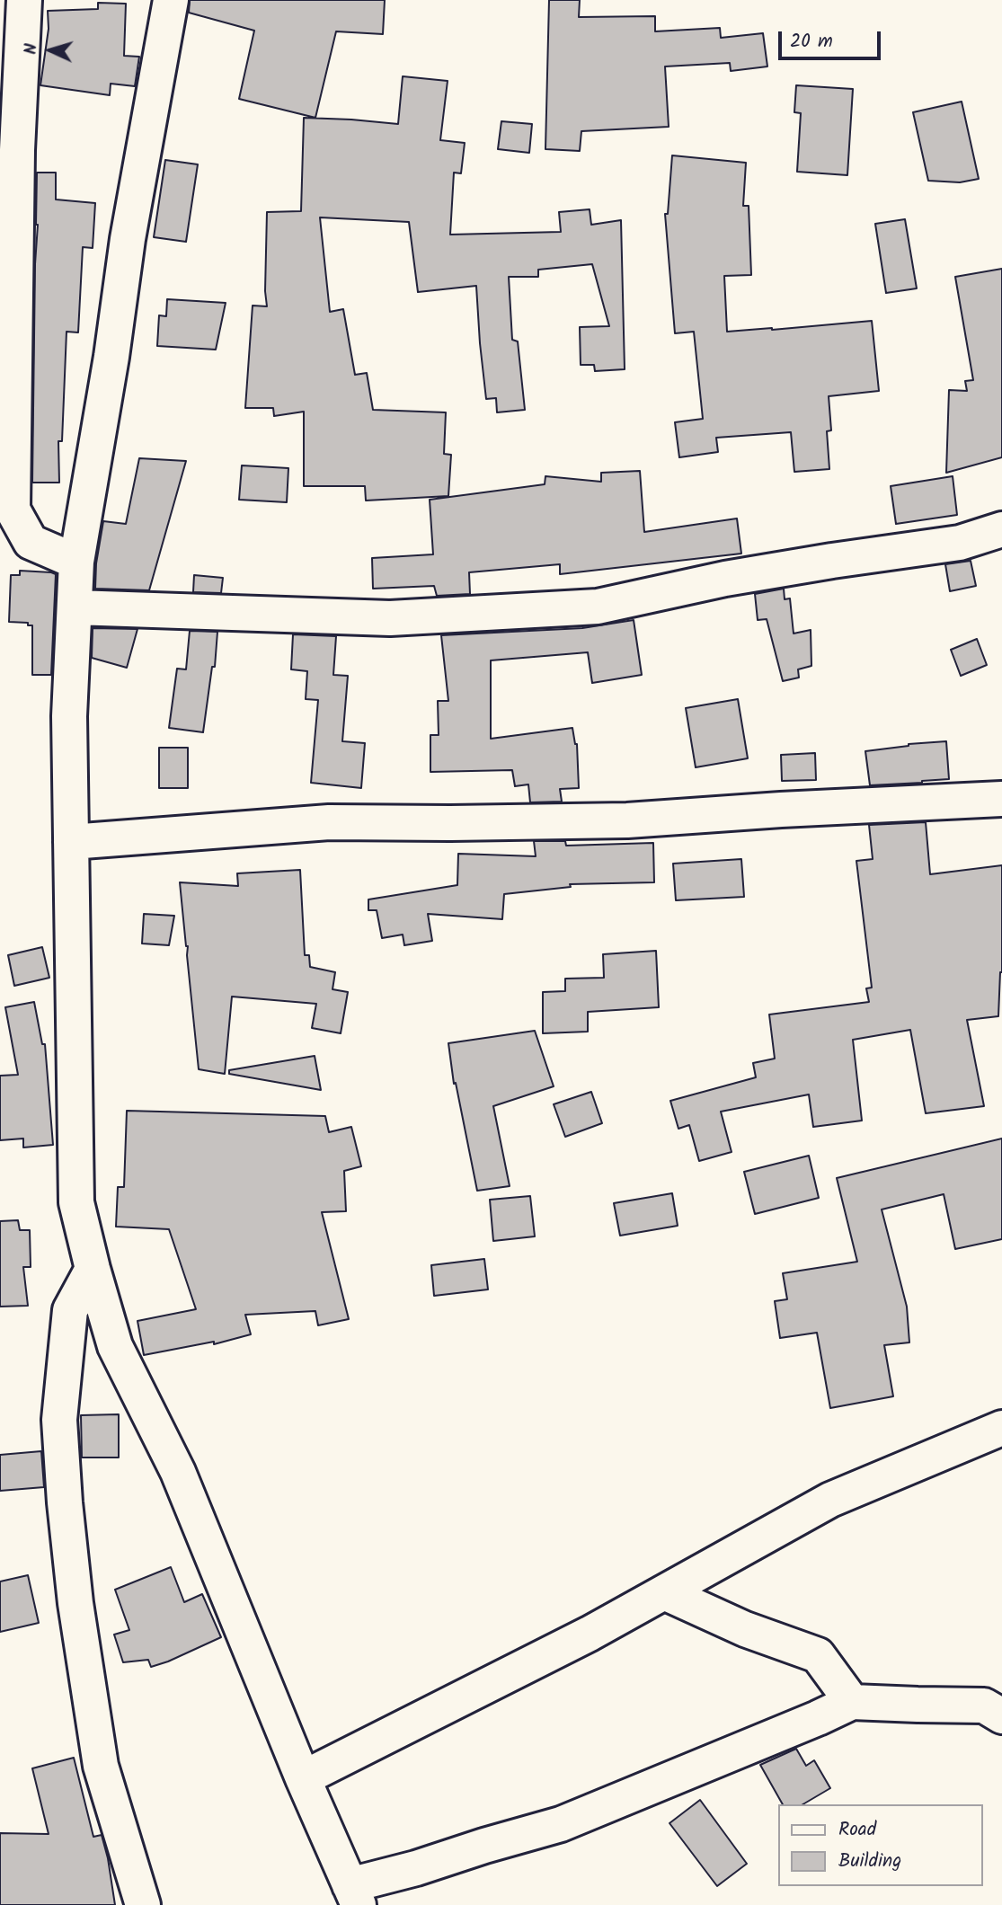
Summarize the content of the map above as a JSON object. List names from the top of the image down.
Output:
{
  "legend": ["Road", "Building"],
  "scale_bar": "20 m",
  "north": "left"
}
